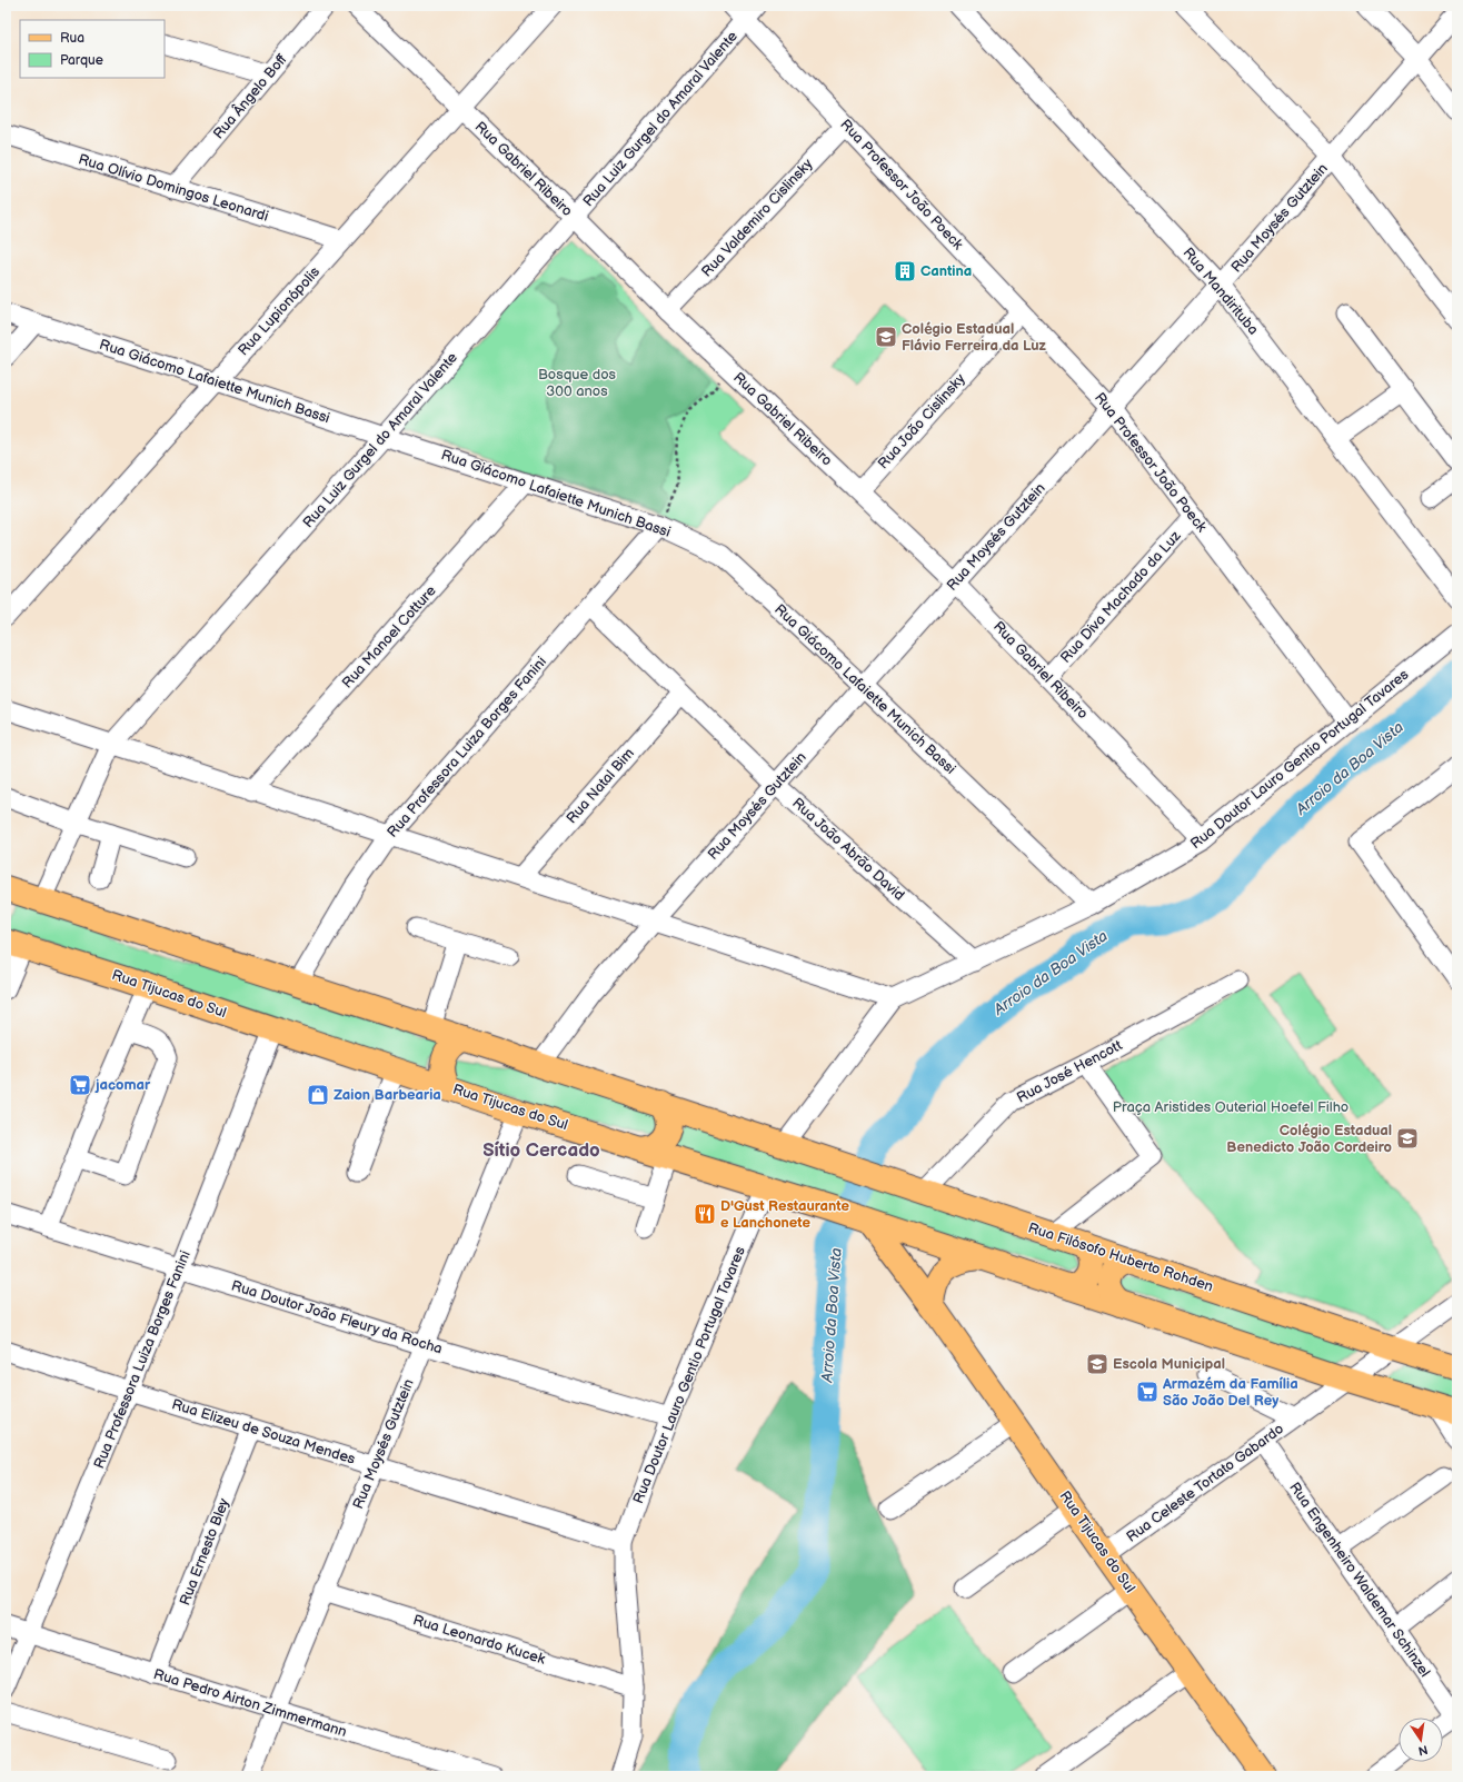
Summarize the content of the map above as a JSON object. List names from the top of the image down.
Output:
{
  "streets": {
    "main road": ["Rua Tijucas do Sul", "Rua Filósofo Huberto Rohden"],
    "street": [
      "Rua Ângelo Boff",
      "Rua Luiz Gurgel do Amaral Valente",
      "Rua Gabriel Ribeiro",
      "Rua Professor João Poeck",
      "Rua Olívio Domingos Leonardi",
      "Rua Valdemiro Cislinsky",
      "Rua Moysés Gutztein",
      "Rua Mandirituba",
      "Rua Lupionópolis",
      "Rua Giácomo Lafaiette Munich Bassi",
      "Rua João Cislinsky",
      "Rua Diva Machado da Luz",
      "Rua Manoel Cotture",
      "Rua Professora Luiza Borges Fanini",
      "Rua Doutor Lauro Gentio Portugal Tavares",
      "Rua Natal Bim",
      "Rua João Abrão David",
      "Rua José Hencott",
      "Rua Doutor João Fleury da Rocha",
      "Rua Elizeu de Souza Mendes",
      "Rua Celeste Tortato Gabardo",
      "Rua Ernesto Bley",
      "Rua Engenheiro Waldemar Schinzel",
      "Rua Leonardo Kucek",
      "Rua Pedro Airton Zimmermann"
    ]
  },
  "crossings": [
    ["Rua Ângelo Boff", "Rua Olívio Domingos Leonardi"],
    ["Rua Luiz Gurgel do Amaral Valente", "Rua Gabriel Ribeiro"],
    ["Rua Luiz Gurgel do Amaral Valente", "Rua Professor João Poeck"],
    ["Rua Luiz Gurgel do Amaral Valente", "Rua Giácomo Lafaiette Munich Bassi"],
    ["Rua Gabriel Ribeiro", "Rua Valdemiro Cislinsky"],
    ["Rua Gabriel Ribeiro", "Rua Moysés Gutztein"],
    ["Rua Gabriel Ribeiro", "Rua Lupionópolis"],
    ["Rua Gabriel Ribeiro", "Rua João Cislinsky"],
    ["Rua Gabriel Ribeiro", "Rua Diva Machado da Luz"],
    ["Rua Gabriel Ribeiro", "Rua Doutor Lauro Gentio Portugal Tavares"],
    ["Rua Professor João Poeck", "Rua Valdemiro Cislinsky"],
    ["Rua Professor João Poeck", "Rua Moysés Gutztein"],
    ["Rua Professor João Poeck", "Rua João Cislinsky"],
    ["Rua Professor João Poeck", "Rua Diva Machado da Luz"],
    ["Rua Professor João Poeck", "Rua Doutor Lauro Gentio Portugal Tavares"],
    ["Rua Olívio Domingos Leonardi", "Rua Lupionópolis"],
    ["Rua Moysés Gutztein", "Rua Mandirituba"],
    ["Rua Moysés Gutztein", "Rua Giácomo Lafaiette Munich Bassi"],
    ["Rua Moysés Gutztein", "Rua João Abrão David"],
    ["Rua Moysés Gutztein", "Rua Tijucas do Sul"],
    ["Rua Moysés Gutztein", "Rua Doutor João Fleury da Rocha"],
    ["Rua Moysés Gutztein", "Rua Elizeu de Souza Mendes"],
    ["Rua Moysés Gutztein", "Rua Leonardo Kucek"],
    ["Rua Moysés Gutztein", "Rua Pedro Airton Zimmermann"],
    ["Rua Lupionópolis", "Rua Giácomo Lafaiette Munich Bassi"],
    ["Rua Giácomo Lafaiette Munich Bassi", "Rua Manoel Cotture"],
    ["Rua Giácomo Lafaiette Munich Bassi", "Rua Professora Luiza Borges Fanini"],
    ["Rua Giácomo Lafaiette Munich Bassi", "Rua Doutor Lauro Gentio Portugal Tavares"],
    ["Rua Professora Luiza Borges Fanini", "Rua João Abrão David"],
    ["Rua Professora Luiza Borges Fanini", "Rua Tijucas do Sul"],
    ["Rua Professora Luiza Borges Fanini", "Rua Doutor João Fleury da Rocha"],
    ["Rua Professora Luiza Borges Fanini", "Rua Elizeu de Souza Mendes"],
    ["Rua Professora Luiza Borges Fanini", "Rua Pedro Airton Zimmermann"],
    ["Rua Doutor Lauro Gentio Portugal Tavares", "Rua João Abrão David"],
    ["Rua Doutor Lauro Gentio Portugal Tavares", "Rua Tijucas do Sul"],
    ["Rua Doutor Lauro Gentio Portugal Tavares", "Rua Filósofo Huberto Rohden"],
    ["Rua Doutor Lauro Gentio Portugal Tavares", "Rua Doutor João Fleury da Rocha"],
    ["Rua Doutor Lauro Gentio Portugal Tavares", "Rua Elizeu de Souza Mendes"],
    ["Rua Doutor Lauro Gentio Portugal Tavares", "Rua Leonardo Kucek"],
    ["Rua Natal Bim", "Rua João Abrão David"],
    ["Rua Tijucas do Sul", "Rua Celeste Tortato Gabardo"],
    ["Rua José Hencott", "Rua Filósofo Huberto Rohden"],
    ["Rua Filósofo Huberto Rohden", "Rua Celeste Tortato Gabardo"],
    ["Rua Elizeu de Souza Mendes", "Rua Ernesto Bley"],
    ["Rua Celeste Tortato Gabardo", "Rua Engenheiro Waldemar Schinzel"],
    ["Rua Ernesto Bley", "Rua Pedro Airton Zimmermann"]
  ],
  "districts": ["Sítio Cercado"],
  "water": ["Arroio da Boa Vista"],
  "parks": ["Bosque dos 300 anos", "Praça Aristides Outerial Hoefel Filho"],
  "places": {
    "building": ["Cantina"],
    "school or university": ["Colégio Estadual Flávio Ferreira da Luz", "Colégio Estadual Benedicto João Cordeiro", "Escola Municipal"],
    "supermarket": ["jacomar", "Armazém da Família São João Del Rey"],
    "shop": ["Zaion Barbearia"],
    "restaurant": ["D'Gust Restaurante e Lanchonete"]
  },
  "legend": ["Rua", "Parque"],
  "north": "bottom"
}
